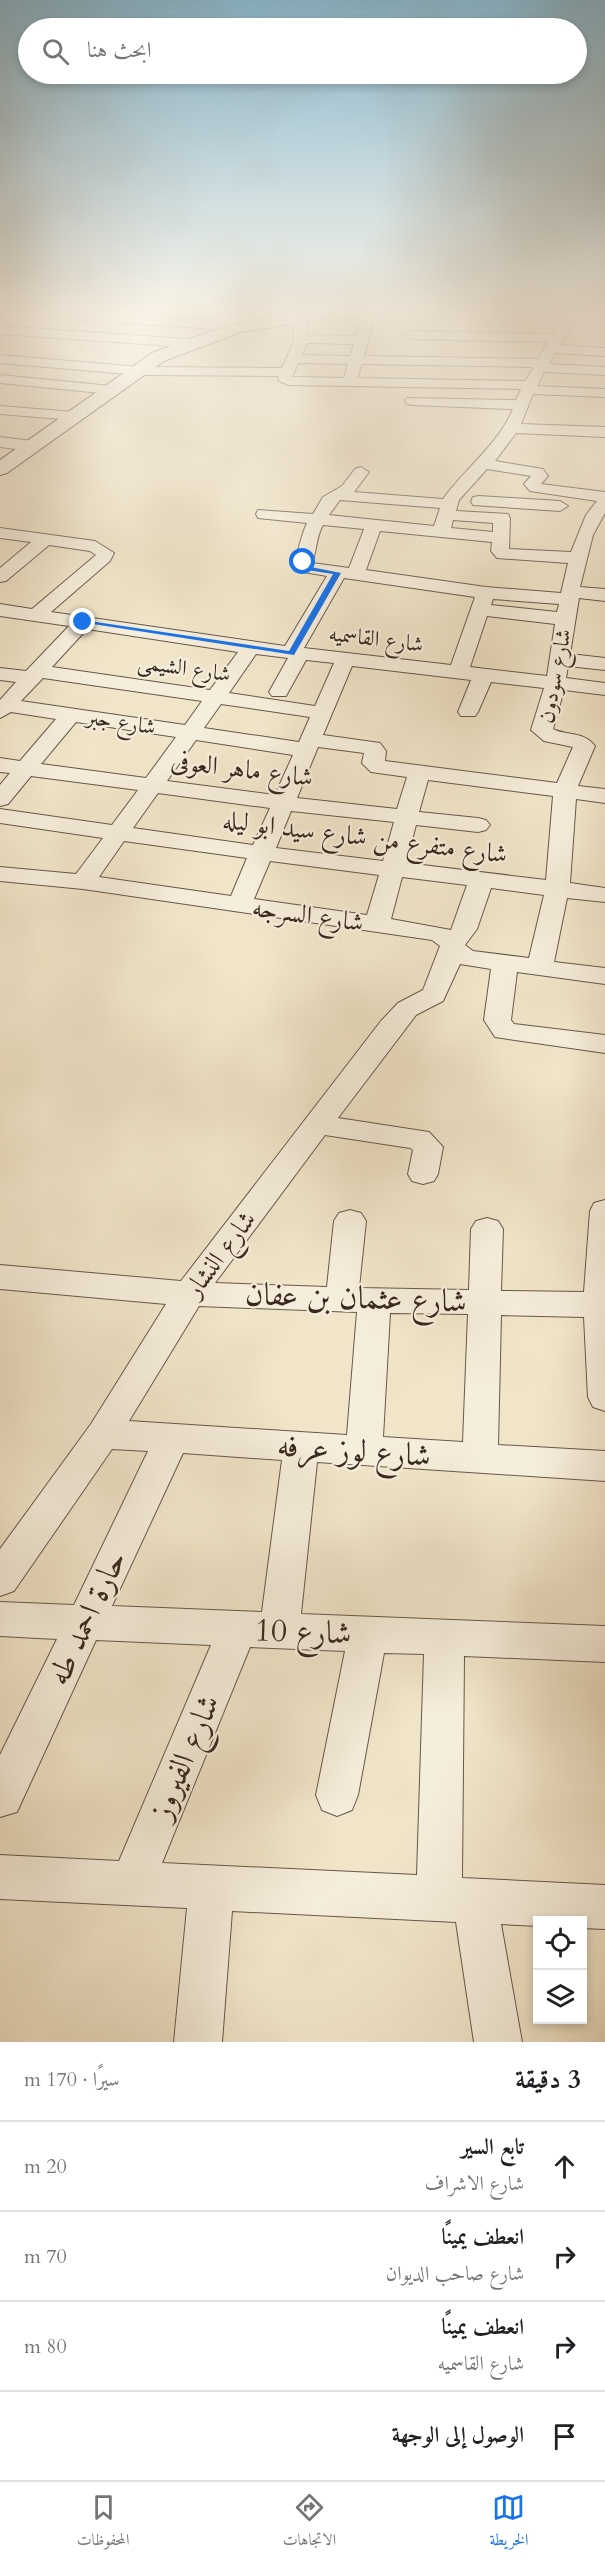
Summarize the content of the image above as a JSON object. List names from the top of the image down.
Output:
{
  "streets": {
    "street": [
      "شارع القاسميه",
      "شارع الشيمى",
      "شارع سودون",
      "شارع جبر",
      "شارع ماهر العوفى",
      "شارع متفرع من شارع سيد ابو ليله",
      "شارع السرجه",
      "شارع النشار",
      "شارع عثمان بن عفان",
      "شارع لوز عرفه",
      "حارة احمد طه",
      "شارع 10",
      "شارع الفيروز"
    ]
  },
  "crossings": [
    ["شارع القاسميه", "شارع سودون"],
    ["شارع سودون", "شارع متفرع من شارع سيد ابو ليله"],
    ["شارع سودون", "شارع السرجه"],
    ["شارع متفرع من شارع سيد ابو ليله", "شارع النشار"],
    ["شارع السرجه", "شارع النشار"],
    ["شارع النشار", "شارع عثمان بن عفان"],
    ["شارع النشار", "شارع لوز عرفه"],
    ["شارع لوز عرفه", "حارة احمد طه"],
    ["حارة احمد طه", "شارع 10"],
    ["شارع 10", "شارع الفيروز"]
  ],
  "page": {
    "search": "ابحث هنا",
    "heading": ["3 دقيقة", "سيرًا · 170 m"],
    "list": [
      ["تابع السير", "شارع الاشراف", "20 m"],
      ["انعطف يمينًا", "شارع صاحب الديوان", "70 m"],
      ["انعطف يمينًا", "شارع القاسميه", "80 m"],
      "الوصول إلى الوجهة"
    ],
    "nav": ["الخريطة", "الاتجاهات", "المحفوظات"]
  }
}
